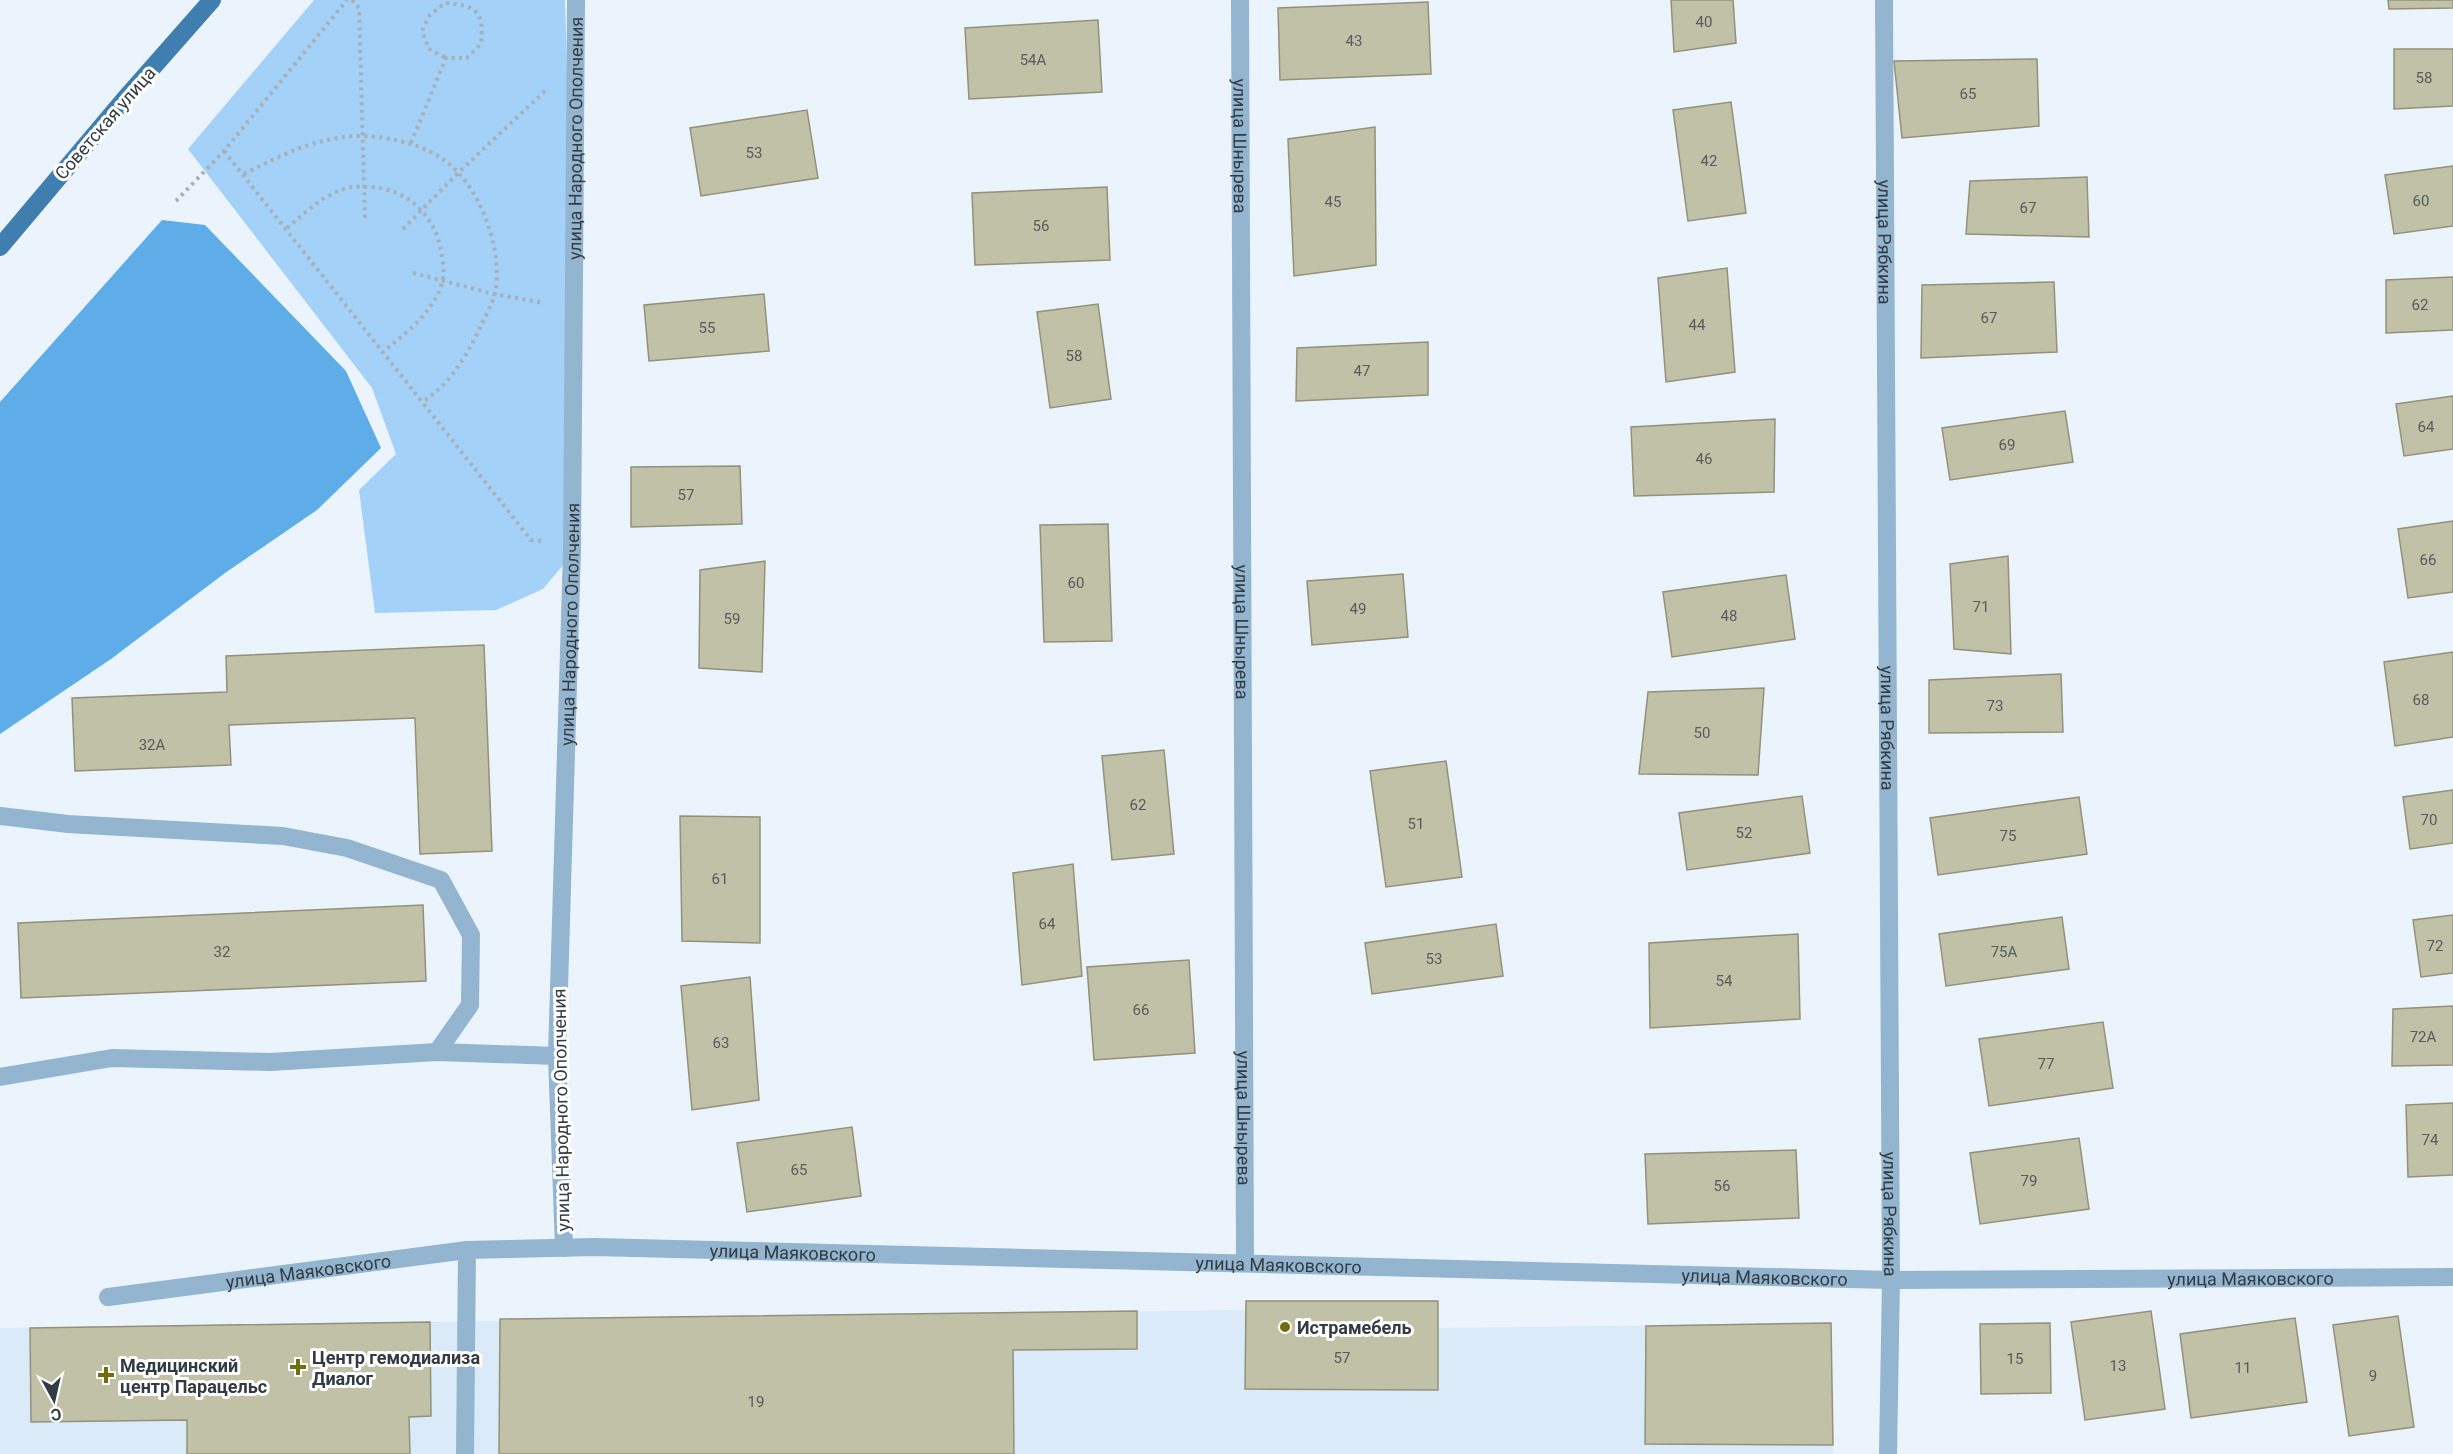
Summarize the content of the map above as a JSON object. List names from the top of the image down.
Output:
{
  "streets": {
    "main road": ["Советская улица"],
    "street": [
      "улица Народного Ополчения",
      "улица Шнырева",
      "улица Рябкина",
      "улица Маяковского"
    ]
  },
  "crossings": [
    ["улица Народного Ополчения", "улица Маяковского"],
    ["улица Шнырева", "улица Маяковского"],
    ["улица Рябкина", "улица Маяковского"]
  ],
  "places": {
    "other": ["Истрамебель"],
    "health": ["Центр гемодиализа Диалог", "Медицинский центр Парацельс"]
  },
  "house_numbers": [
    "40",
    "43",
    "54А",
    "58",
    "65",
    "53",
    "42",
    "60",
    "45",
    "67",
    "56",
    "62",
    "67",
    "44",
    "55",
    "58",
    "47",
    "64",
    "69",
    "46",
    "57",
    "66",
    "60",
    "71",
    "49",
    "48",
    "59",
    "68",
    "73",
    "50",
    "32А",
    "62",
    "70",
    "51",
    "52",
    "75",
    "61",
    "64",
    "72",
    "32",
    "75А",
    "53",
    "54",
    "66",
    "72А",
    "63",
    "77",
    "74",
    "65",
    "79",
    "56",
    "57",
    "15",
    "13",
    "11",
    "9",
    "19"
  ],
  "north": "bottom"
}
